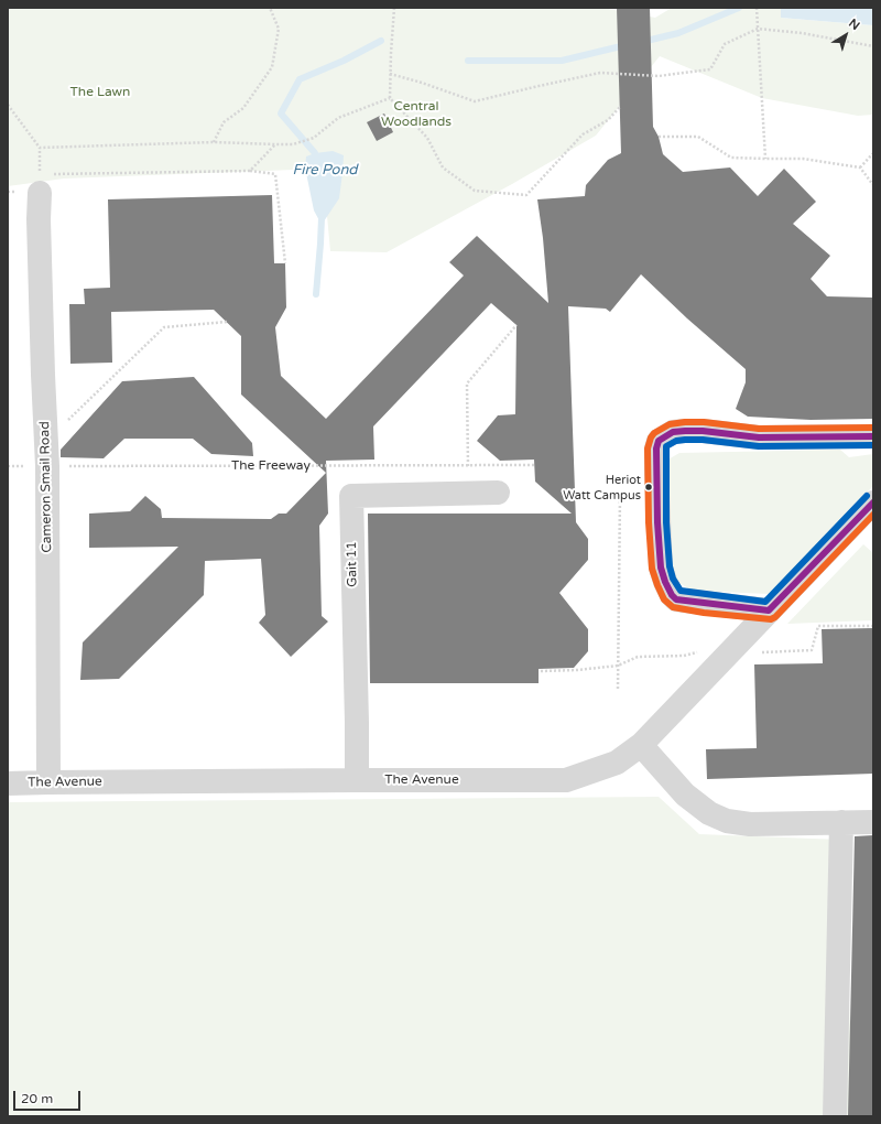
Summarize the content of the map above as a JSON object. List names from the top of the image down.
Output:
{
  "streets": {
    "street": ["Cameron Smail Road", "Gait 11", "The Avenue"],
    "path": ["The Freeway"]
  },
  "crossings": [
    ["The Freeway", "Cameron Smail Road"],
    ["Cameron Smail Road", "The Avenue"],
    ["Gait 11", "The Avenue"]
  ],
  "water": ["Fire Pond"],
  "parks": ["The Lawn", "Central Woodlands"],
  "places": ["Heriot Watt Campus"],
  "scale_bar": "20 m",
  "north": "top right"
}
